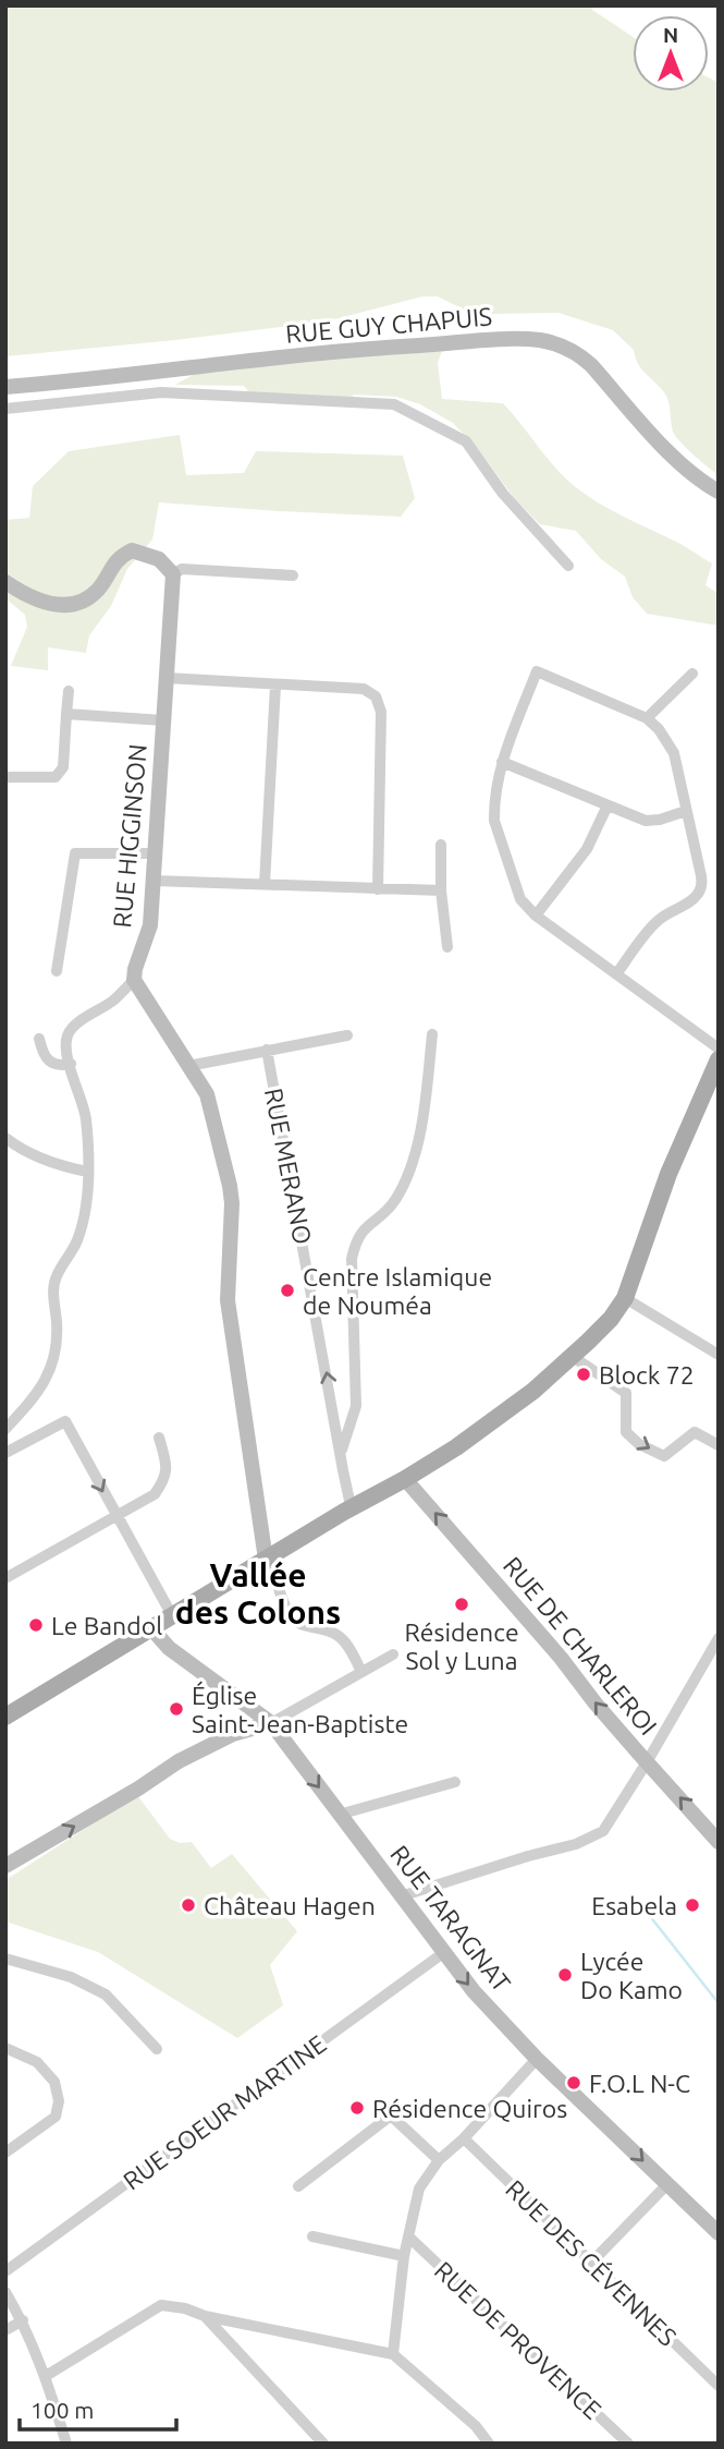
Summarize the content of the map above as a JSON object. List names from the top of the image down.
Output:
{
  "streets": {
    "street": [
      "RUE GUY CHAPUIS",
      "RUE HIGGINSON",
      "RUE MERANO",
      "RUE DE CHARLEROI",
      "RUE TARAGNAT",
      "RUE SOEUR MARTINE",
      "RUE DES CÉVENNES",
      "RUE DE PROVENCE"
    ]
  },
  "crossings": [
    ["RUE TARAGNAT", "RUE SOEUR MARTINE"]
  ],
  "one_way": ["RUE DE CHARLEROI", "RUE TARAGNAT"],
  "districts": ["Vallée des Colons"],
  "places": [
    "Centre Islamique de Nouméa",
    "Block 72",
    "Résidence Sol y Luna",
    "Le Bandol",
    "Église Saint-Jean-Baptiste",
    "Château Hagen",
    "Esabela",
    "Lycée Do Kamo",
    "F.O.L N-C",
    "Résidence Quiros"
  ],
  "scale_bar": "100 m",
  "north": "top"
}
